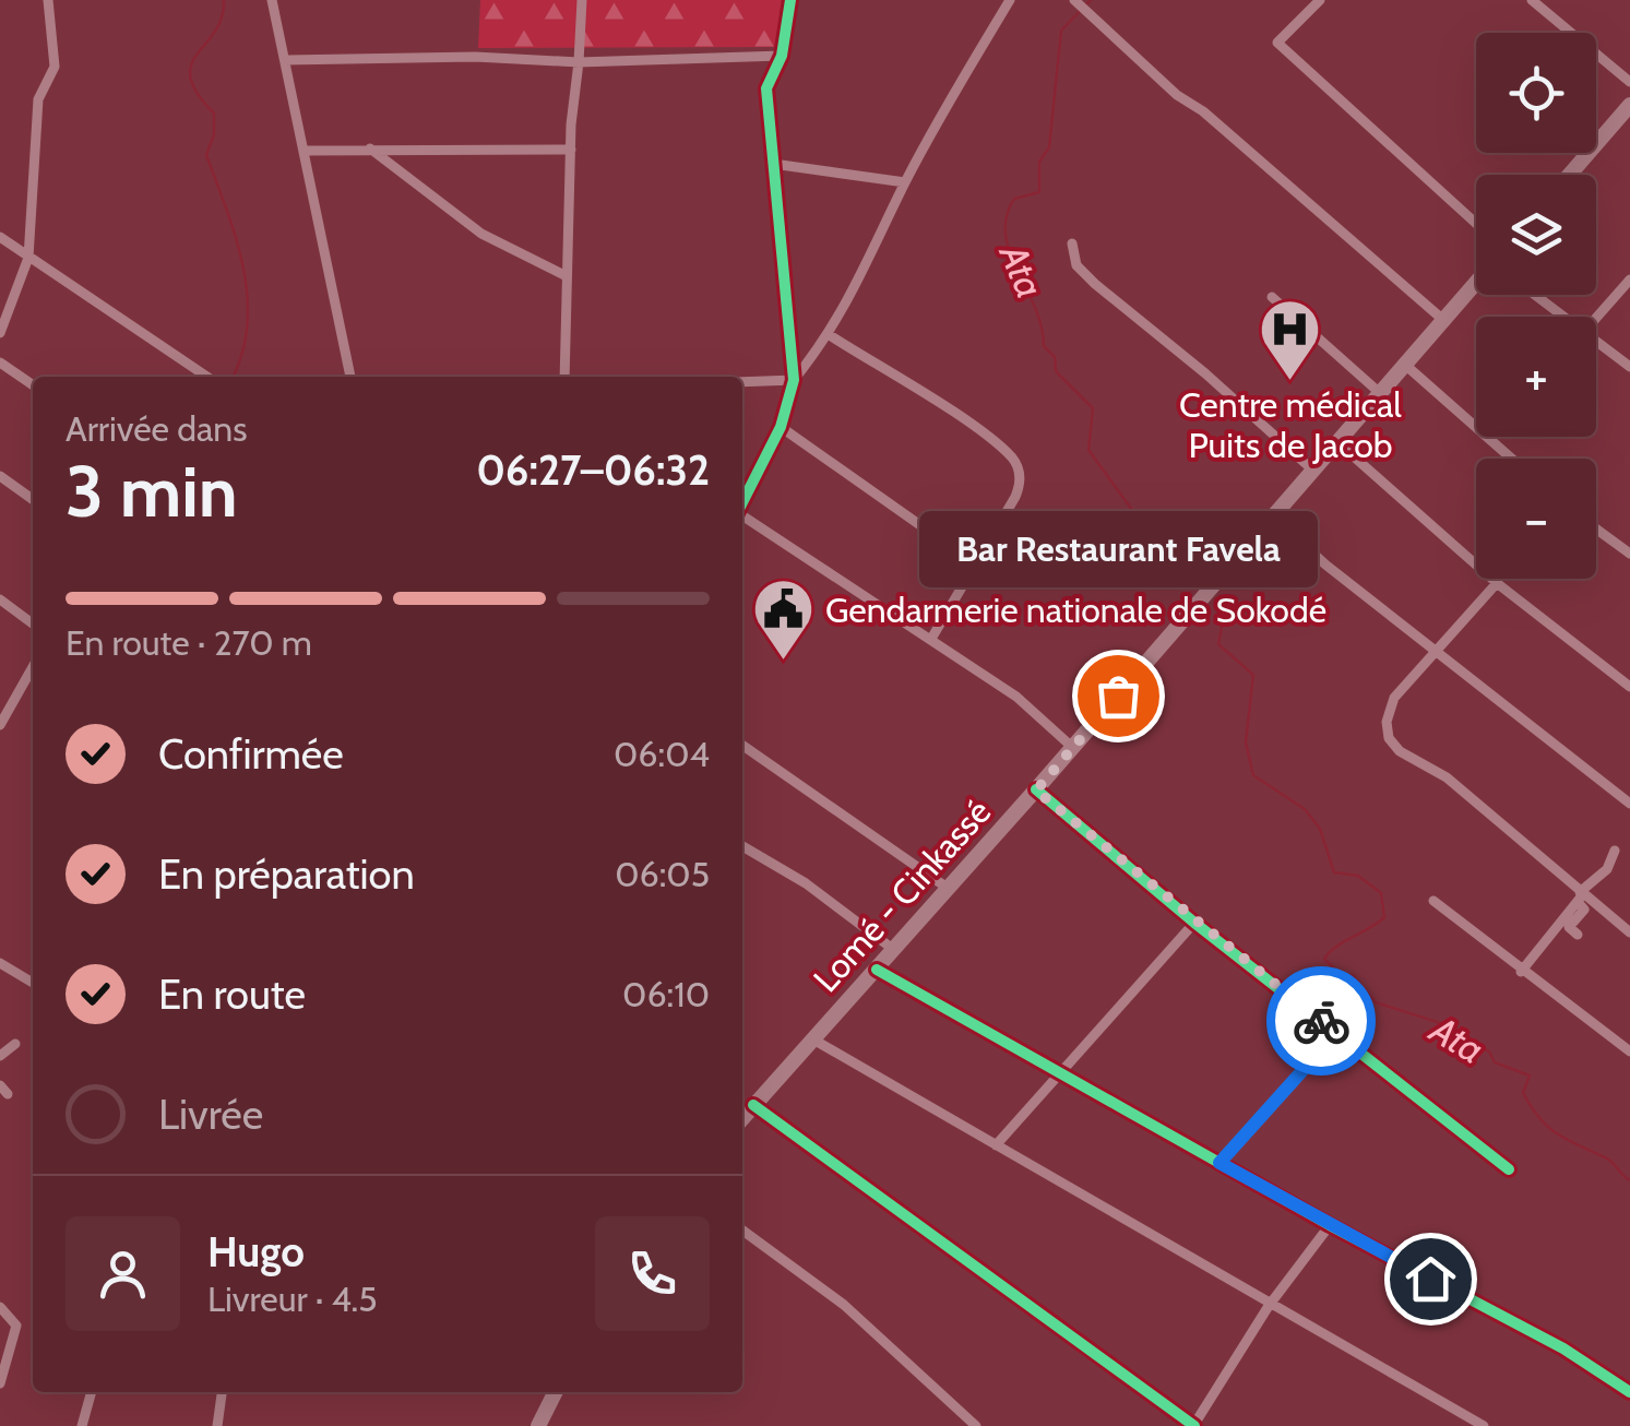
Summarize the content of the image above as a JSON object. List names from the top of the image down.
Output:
{
  "streets": {
    "highway": ["Lomé - Cinkassé"]
  },
  "water": ["Ata"],
  "places": {
    "hospital": ["Centre médical Puits de Jacob"],
    "public building": ["Gendarmerie nationale de Sokodé"],
    "other": ["Bar Restaurant Favela"]
  },
  "page": {
    "map_buttons": ["+", "−"],
    "heading": ["3 min", "Arrivée dans", "06:27–06:32"],
    "panel": ["Hugo", "Livreur · 4.5"],
    "bubble": "Bar Restaurant Favela",
    "bar": "En route · 270 m",
    "list": [
      ["Confirmée", "06:04"],
      ["En préparation", "06:05"],
      ["En route", "06:10"],
      "Livrée"
    ]
  }
}
